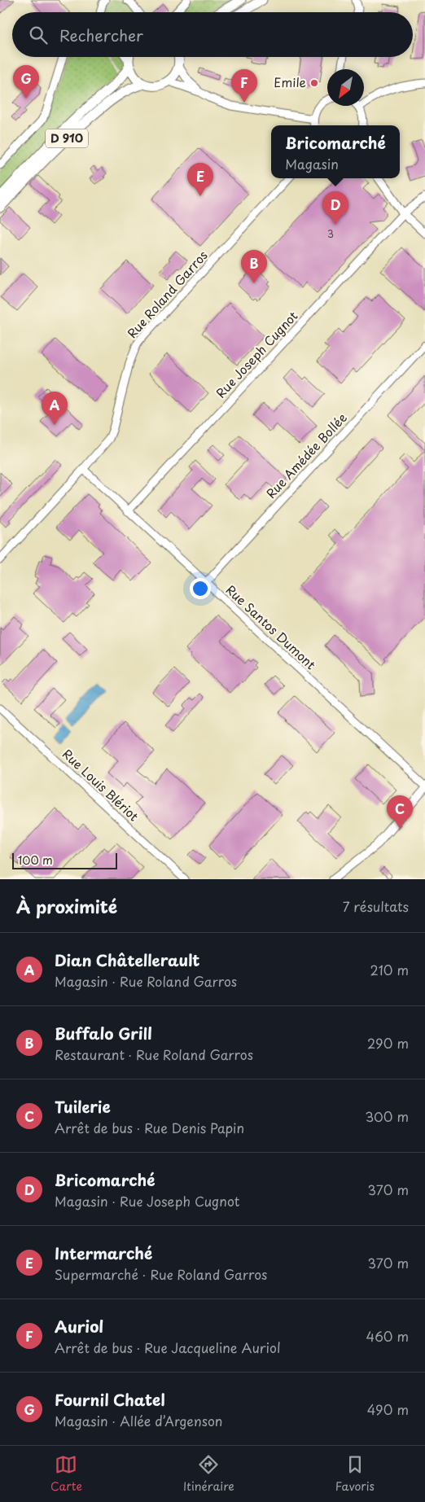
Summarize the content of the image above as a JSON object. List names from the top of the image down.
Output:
{
  "streets": {
    "main road": ["D 910"],
    "street": [
      "Rue Roland Garros",
      "Rue Joseph Cugnot",
      "Rue Amédée Bollée",
      "Rue Santos Dumont",
      "Rue Louis Blériot"
    ]
  },
  "crossings": [
    ["Rue Roland Garros", "Rue Santos Dumont"],
    ["Rue Joseph Cugnot", "Rue Santos Dumont"],
    ["Rue Amédée Bollée", "Rue Santos Dumont"]
  ],
  "places": ["Emile"],
  "house_numbers": ["3"],
  "scale_bar": "100 m",
  "north": "bottom left",
  "page": {
    "search": "Rechercher",
    "pins": [
      "G",
      "F",
      "E",
      "D",
      "B",
      "A",
      "C"
    ],
    "popup": ["Bricomarché", "Magasin"],
    "scale": "100 m",
    "heading": ["À proximité", "7 résultats"],
    "list": [
      {
        "mark": "A",
        "name": "Dian Châtellerault",
        "note": "Magasin · Rue Roland Garros",
        "value": "210 m"
      },
      {
        "mark": "B",
        "name": "Buffalo Grill",
        "note": "Restaurant · Rue Roland Garros",
        "value": "290 m"
      },
      {
        "mark": "C",
        "name": "Tuilerie",
        "note": "Arrêt de bus · Rue Denis Papin",
        "value": "300 m"
      },
      {
        "mark": "D",
        "name": "Bricomarché",
        "note": "Magasin · Rue Joseph Cugnot",
        "value": "370 m"
      },
      {
        "mark": "E",
        "name": "Intermarché",
        "note": "Supermarché · Rue Roland Garros",
        "value": "370 m"
      },
      {
        "mark": "F",
        "name": "Auriol",
        "note": "Arrêt de bus · Rue Jacqueline Auriol",
        "value": "460 m"
      },
      {
        "mark": "G",
        "name": "Fournil Chatel",
        "note": "Magasin · Allée d’Argenson",
        "value": "490 m"
      }
    ],
    "nav": ["Carte", "Itinéraire", "Favoris"]
  }
}
